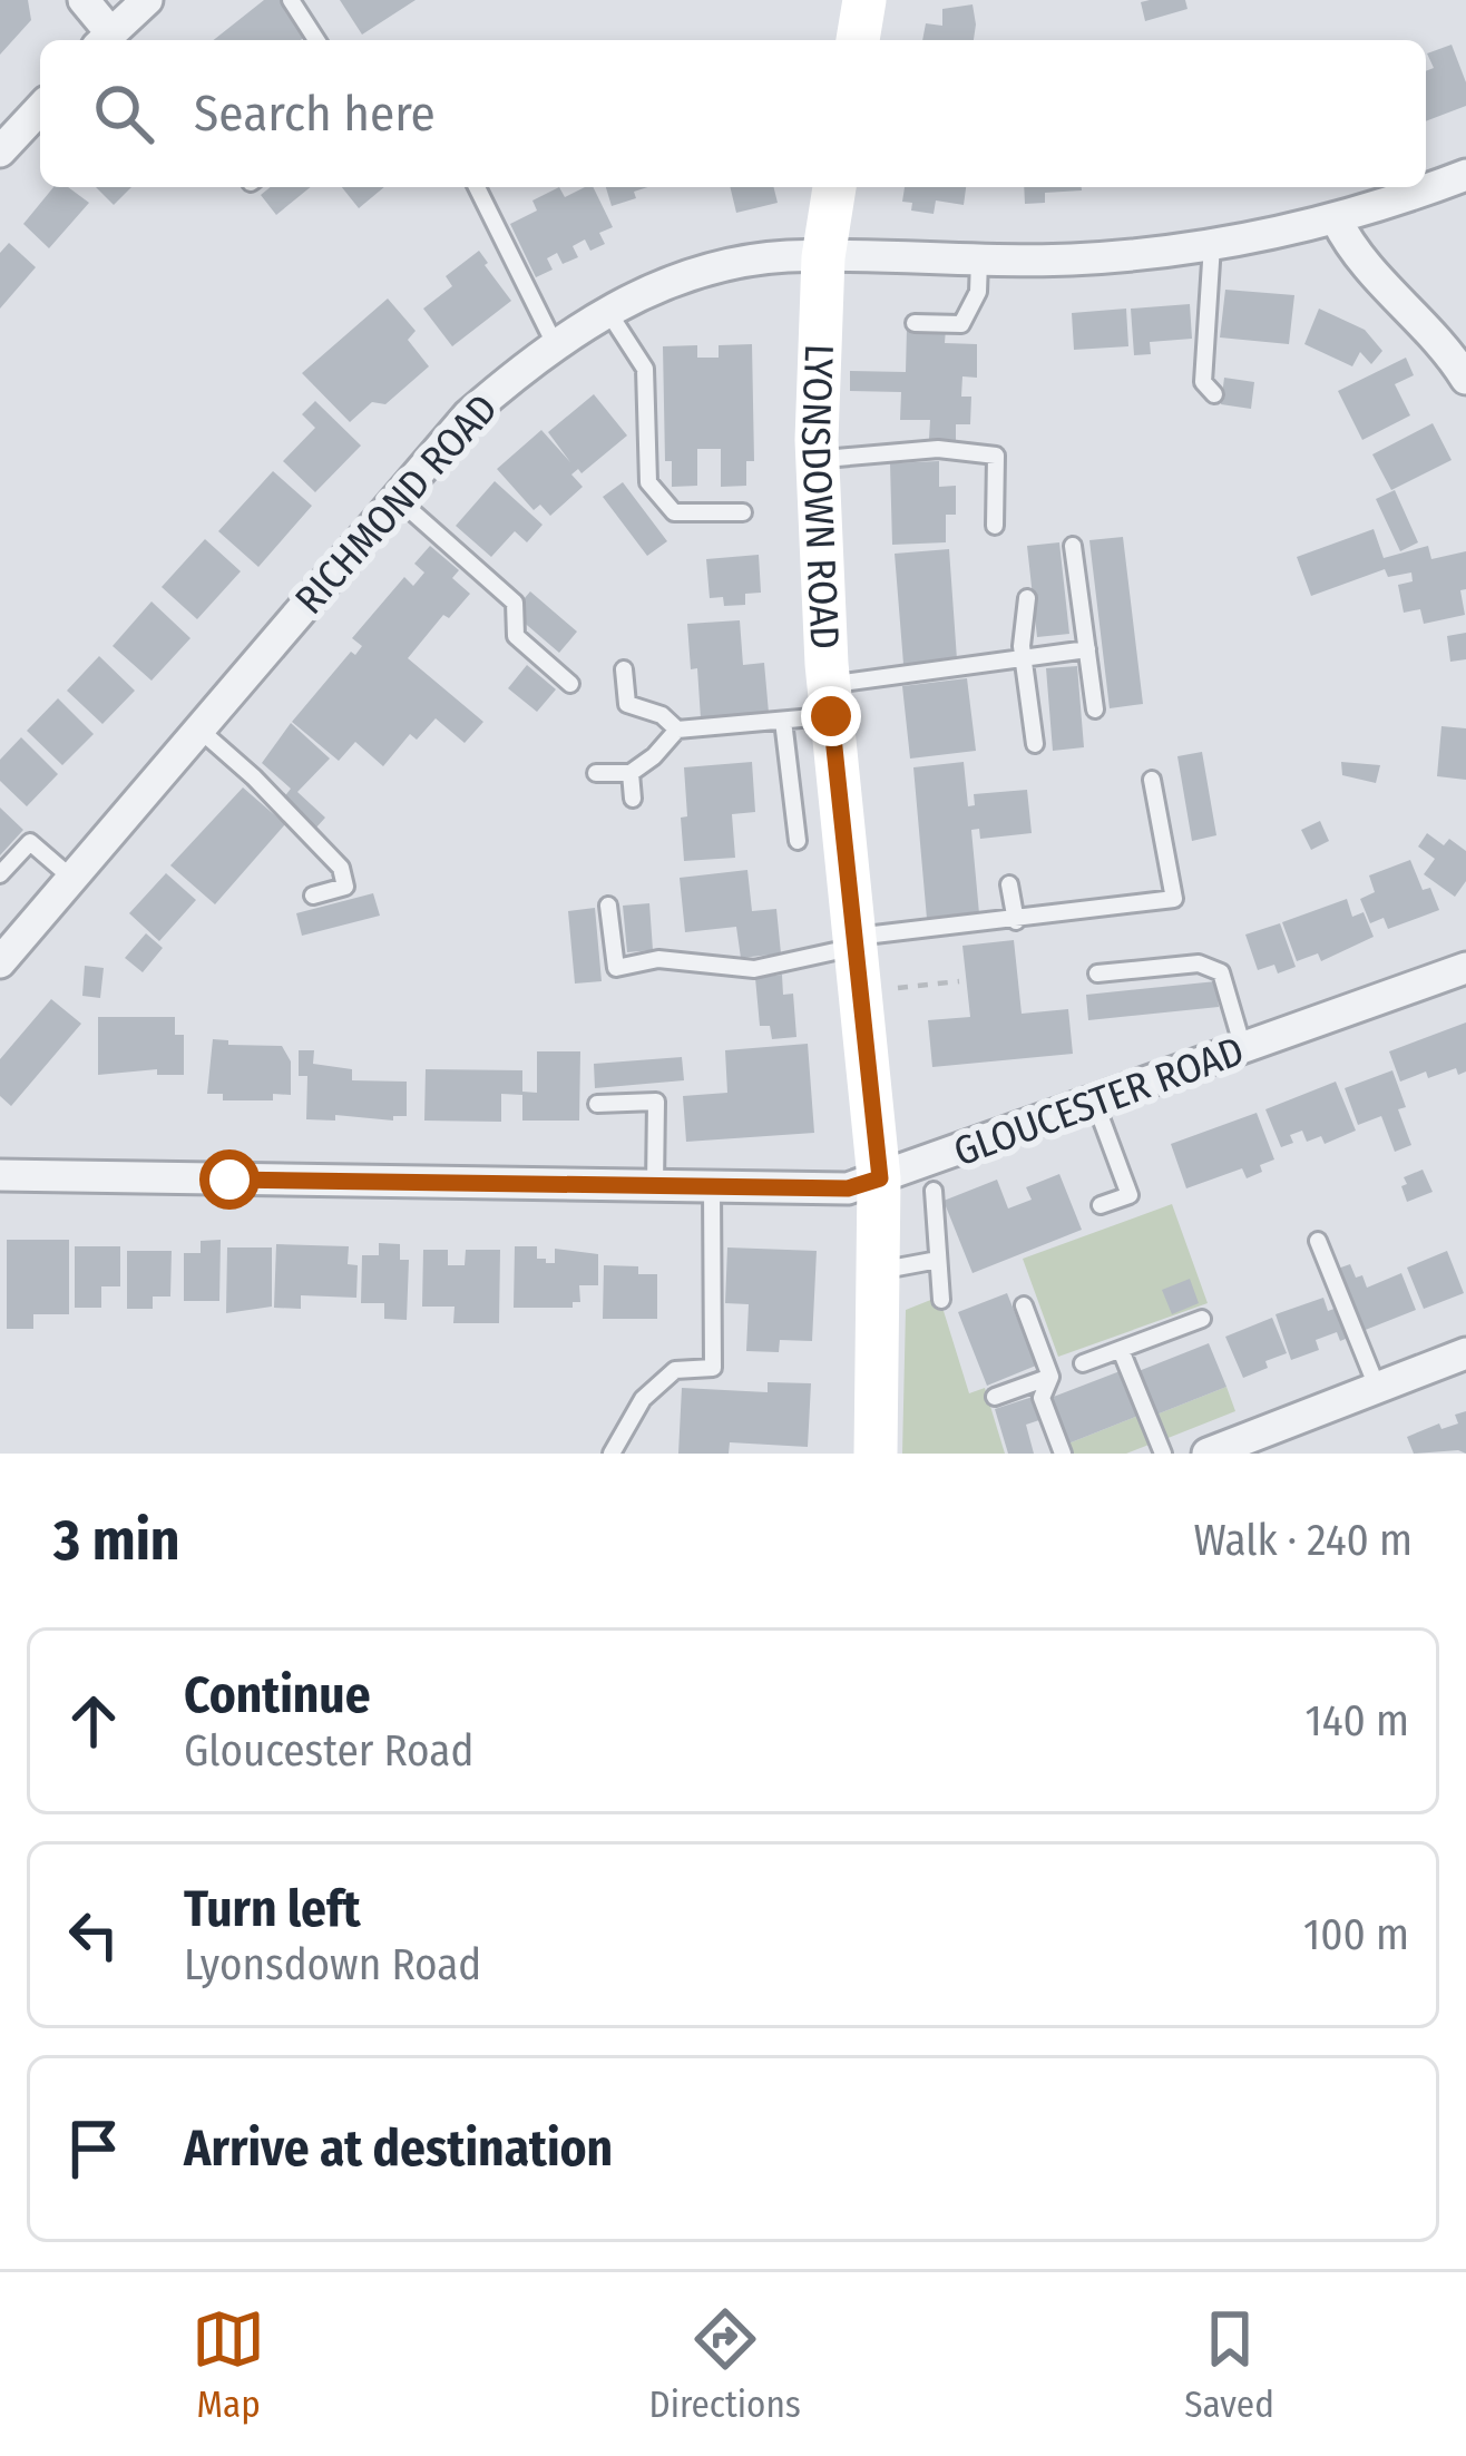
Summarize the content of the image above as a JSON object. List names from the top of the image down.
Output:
{
  "streets": {
    "street": ["LYONSDOWN ROAD", "RICHMOND ROAD", "GLOUCESTER ROAD"]
  },
  "crossings": [
    ["LYONSDOWN ROAD", "RICHMOND ROAD"],
    ["LYONSDOWN ROAD", "GLOUCESTER ROAD"]
  ],
  "page": {
    "search": "Search here",
    "heading": ["3 min", "Walk · 240 m"],
    "list": [
      ["Continue", "Gloucester Road", "140 m"],
      ["Turn left", "Lyonsdown Road", "100 m"],
      "Arrive at destination"
    ],
    "nav": ["Map", "Directions", "Saved"]
  }
}
